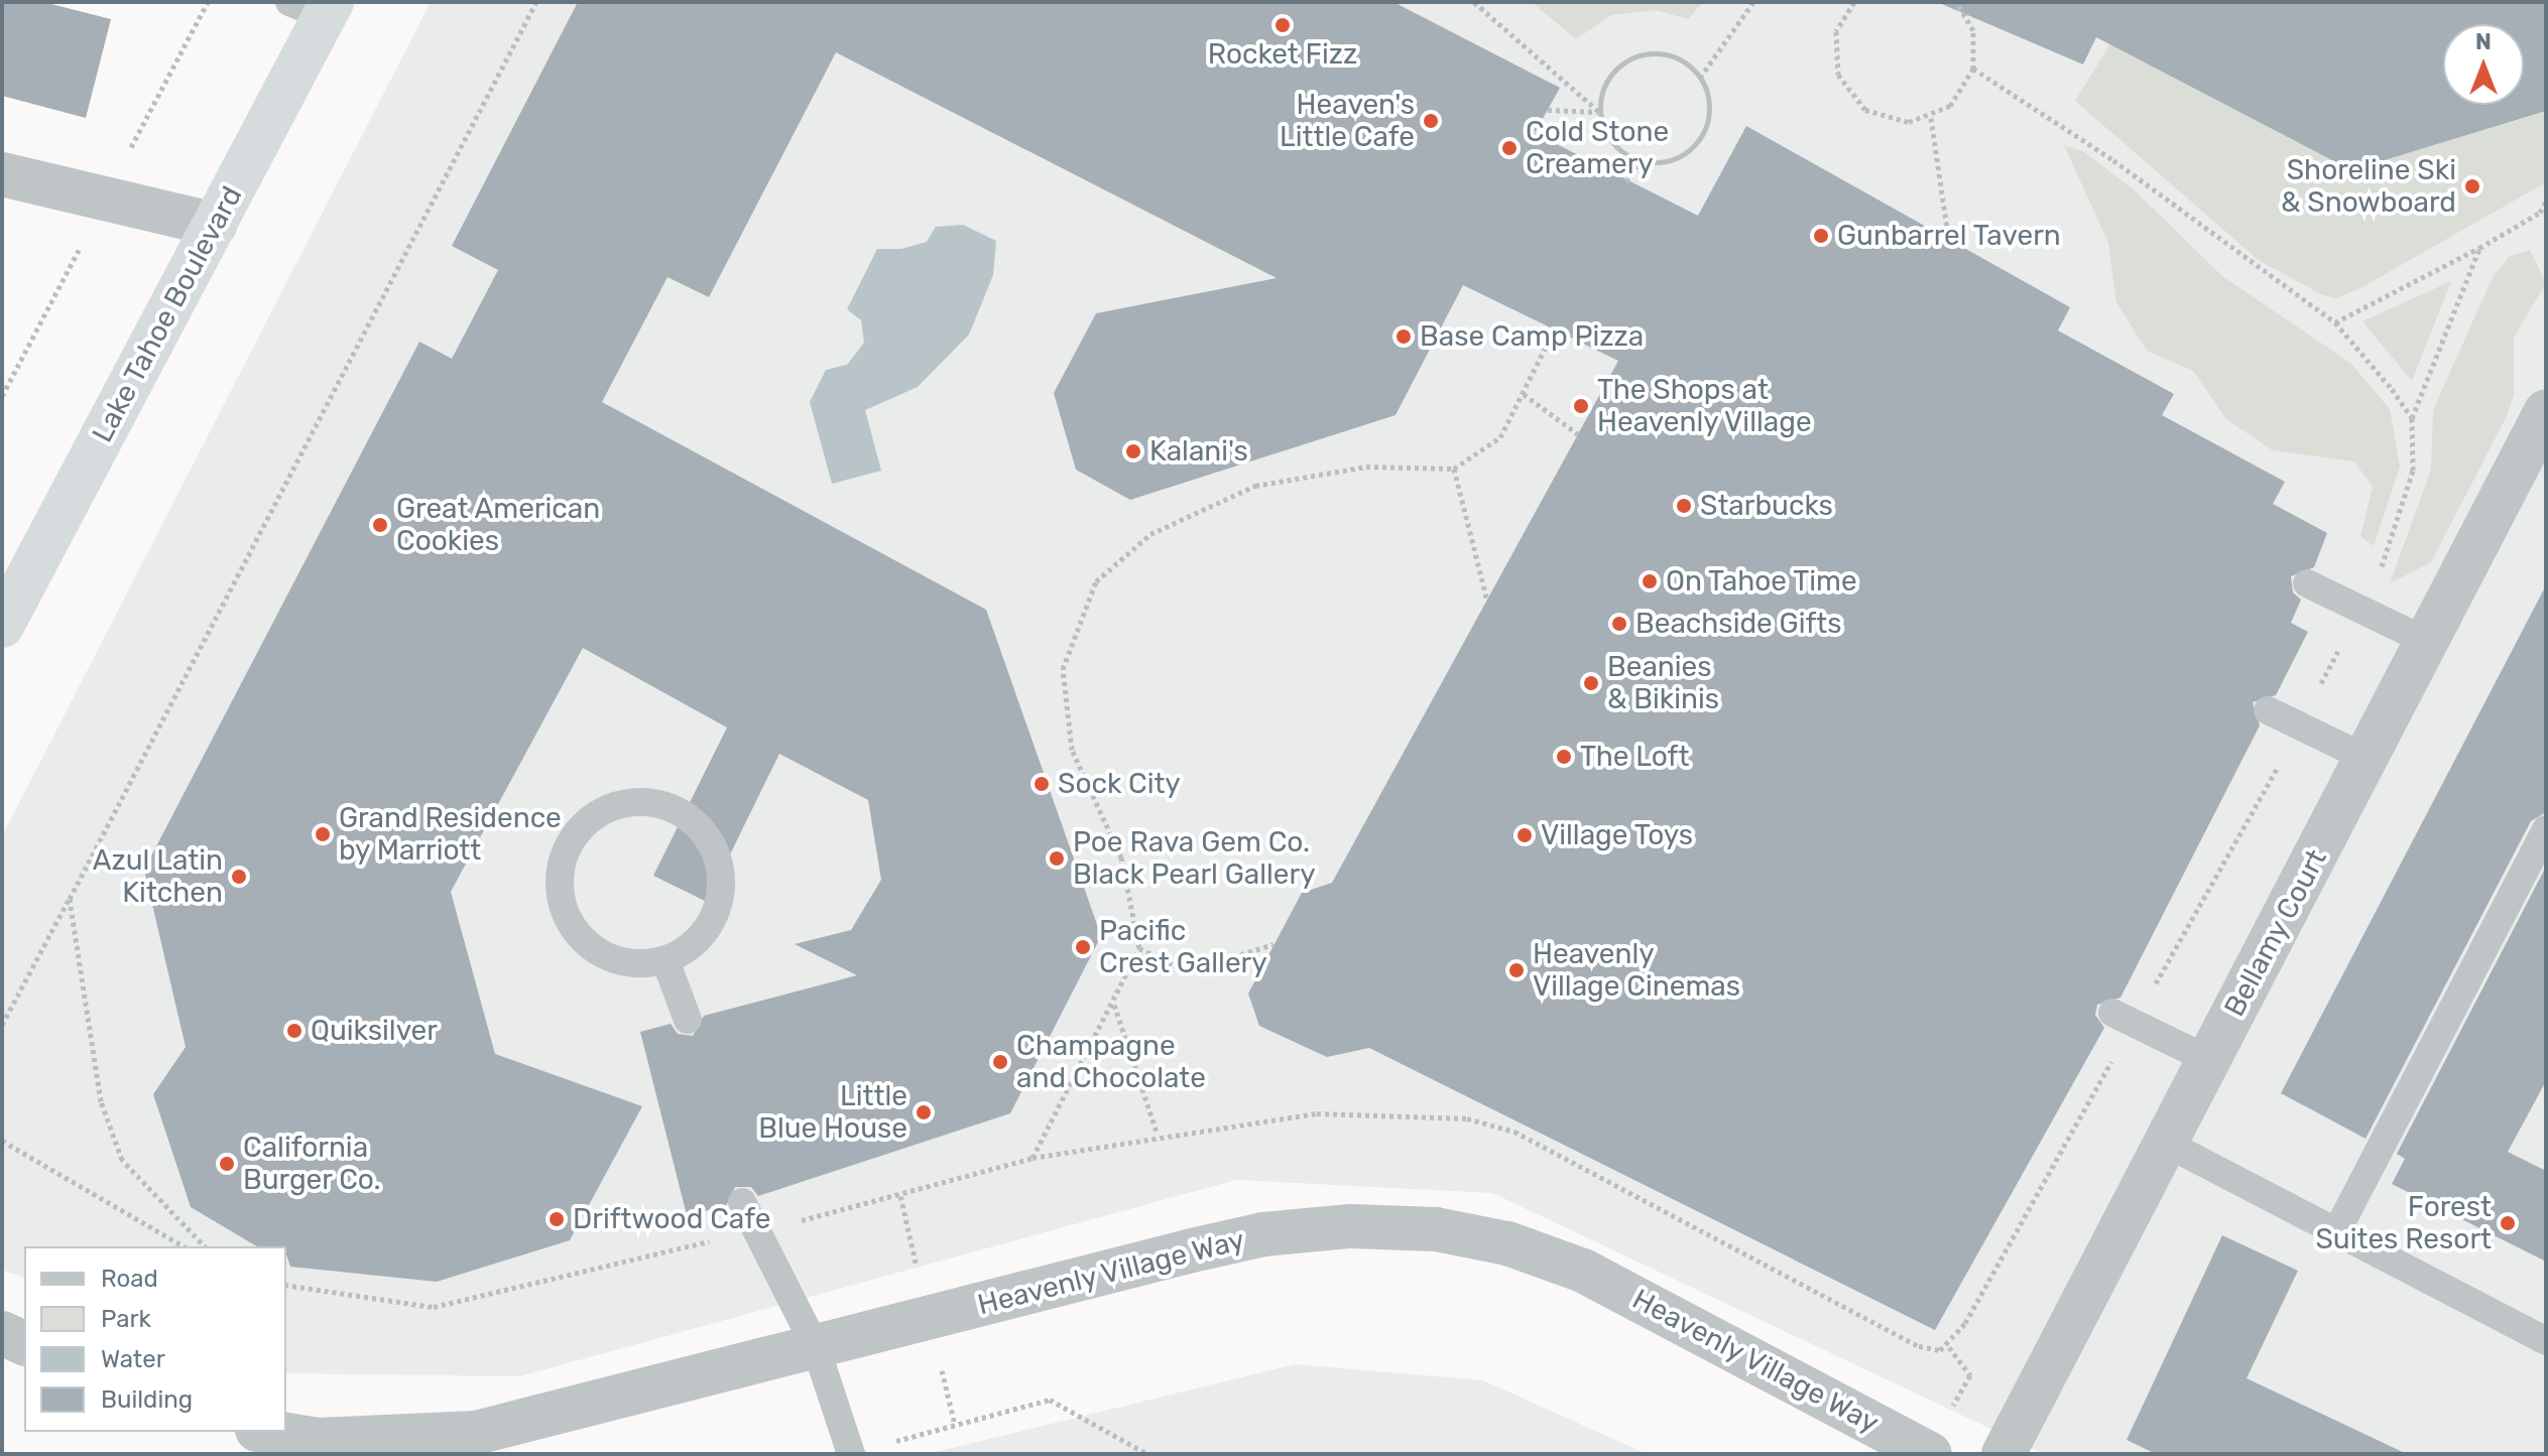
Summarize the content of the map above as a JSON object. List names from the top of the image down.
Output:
{
  "streets": {
    "highway": ["Lake Tahoe Boulevard"],
    "street": ["Bellamy Court", "Heavenly Village Way"]
  },
  "places": [
    "Rocket Fizz",
    "Heaven's Little Cafe",
    "Cold Stone Creamery",
    "Shoreline Ski & Snowboard",
    "Gunbarrel Tavern",
    "Base Camp Pizza",
    "The Shops at Heavenly Village",
    "Kalani's",
    "Starbucks",
    "Great American Cookies",
    "On Tahoe Time",
    "Beachside Gifts",
    "Beanies & Bikinis",
    "The Loft",
    "Sock City",
    "Grand Residence by Marriott",
    "Village Toys",
    "Poe Rava Gem Co. Black Pearl Gallery",
    "Azul Latin Kitchen",
    "Pacific Crest Gallery",
    "Heavenly Village Cinemas",
    "Quiksilver",
    "Champagne and Chocolate",
    "Little Blue House",
    "California Burger Co.",
    "Driftwood Cafe",
    "Forest Suites Resort"
  ],
  "legend": [
    "Road",
    "Park",
    "Water",
    "Building"
  ],
  "north": "top"
}
